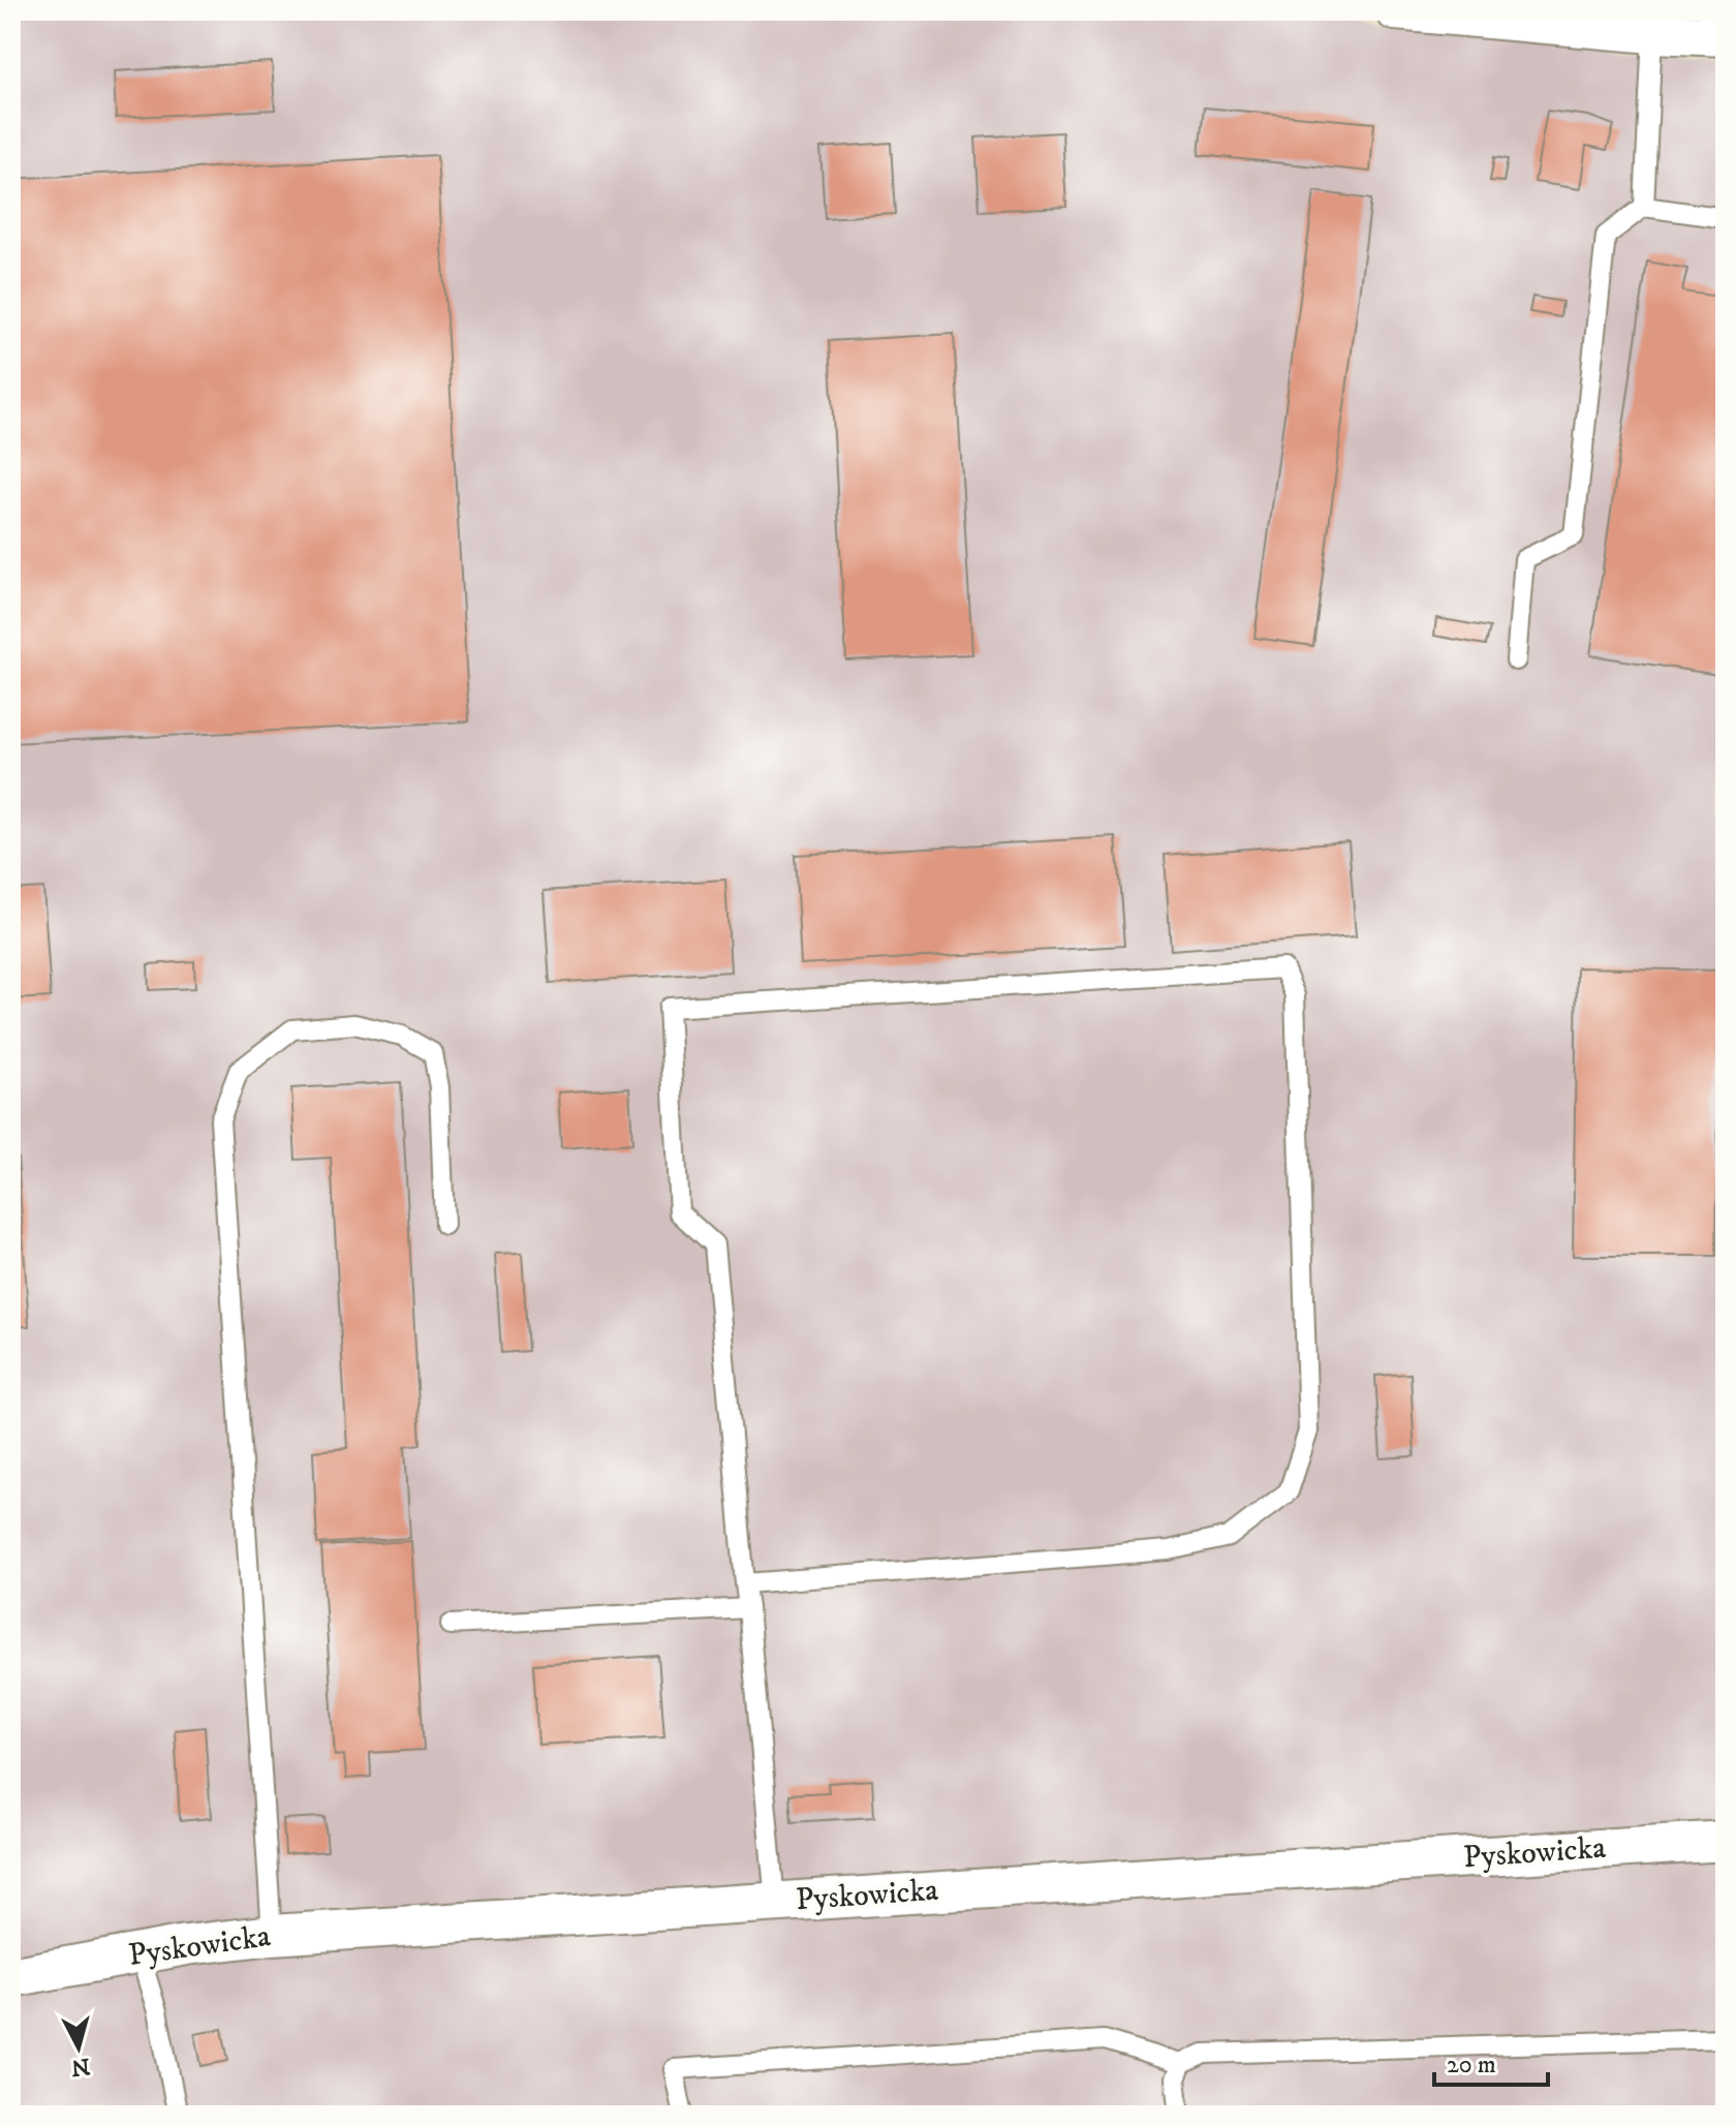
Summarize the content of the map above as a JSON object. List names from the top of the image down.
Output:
{
  "streets": {
    "street": ["Pyskowicka"]
  },
  "scale_bar": "20 m",
  "north": "bottom"
}
